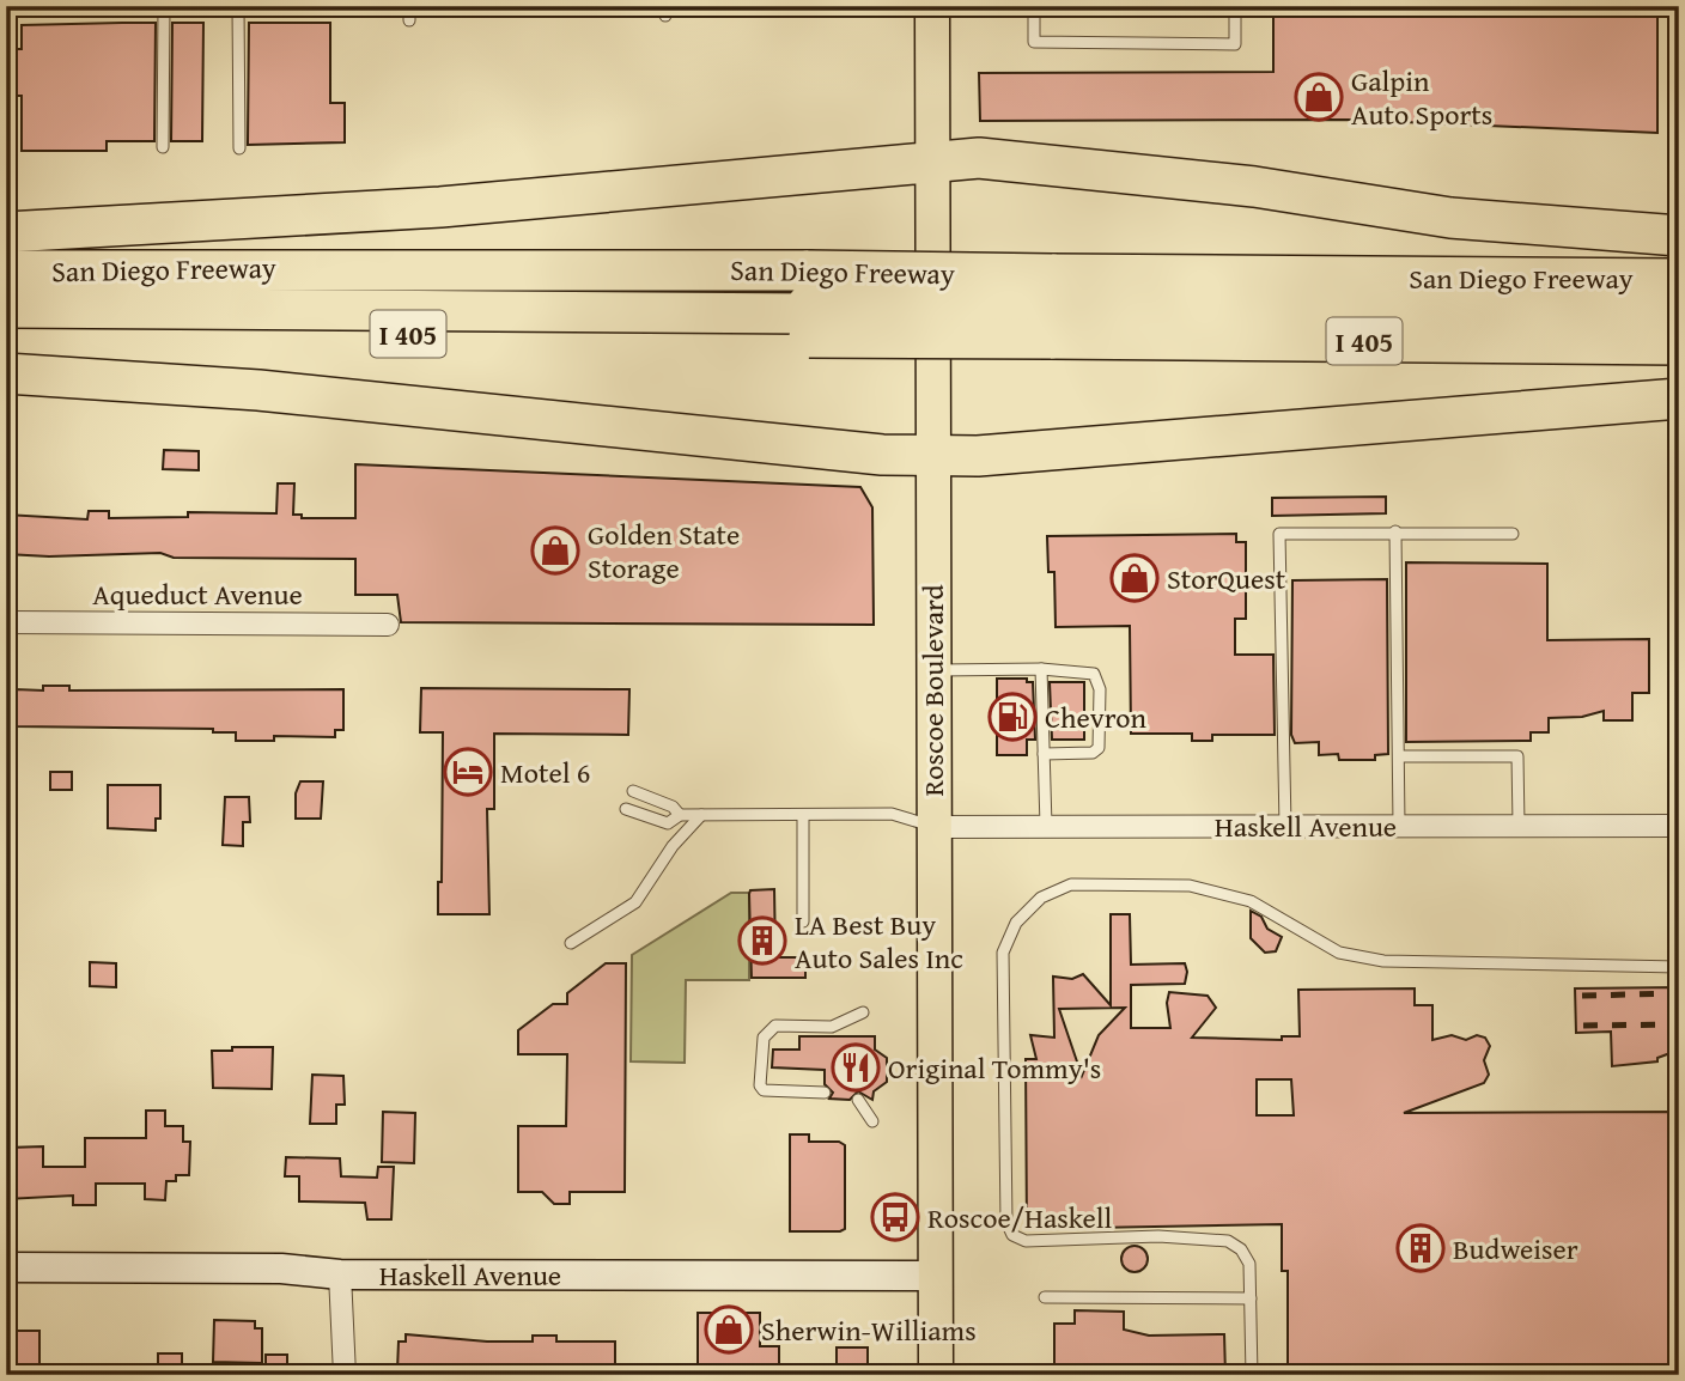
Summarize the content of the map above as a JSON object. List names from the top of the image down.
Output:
{
  "streets": {
    "highway": ["San Diego Freeway", "I 405"],
    "main road": ["Roscoe Boulevard", "Haskell Avenue"],
    "street": ["Aqueduct Avenue"]
  },
  "crossings": [
    ["Roscoe Boulevard", "Haskell Avenue"]
  ],
  "places": {
    "shop": [
      "Galpin Auto Sports",
      "Golden State Storage",
      "StorQuest",
      "Sherwin-Williams"
    ],
    "fuel station": ["Chevron"],
    "hotel": ["Motel 6"],
    "building": ["LA Best Buy Auto Sales Inc", "Budweiser"],
    "restaurant": ["Original Tommy's"],
    "bus stop": ["Roscoe/Haskell"]
  }
}
